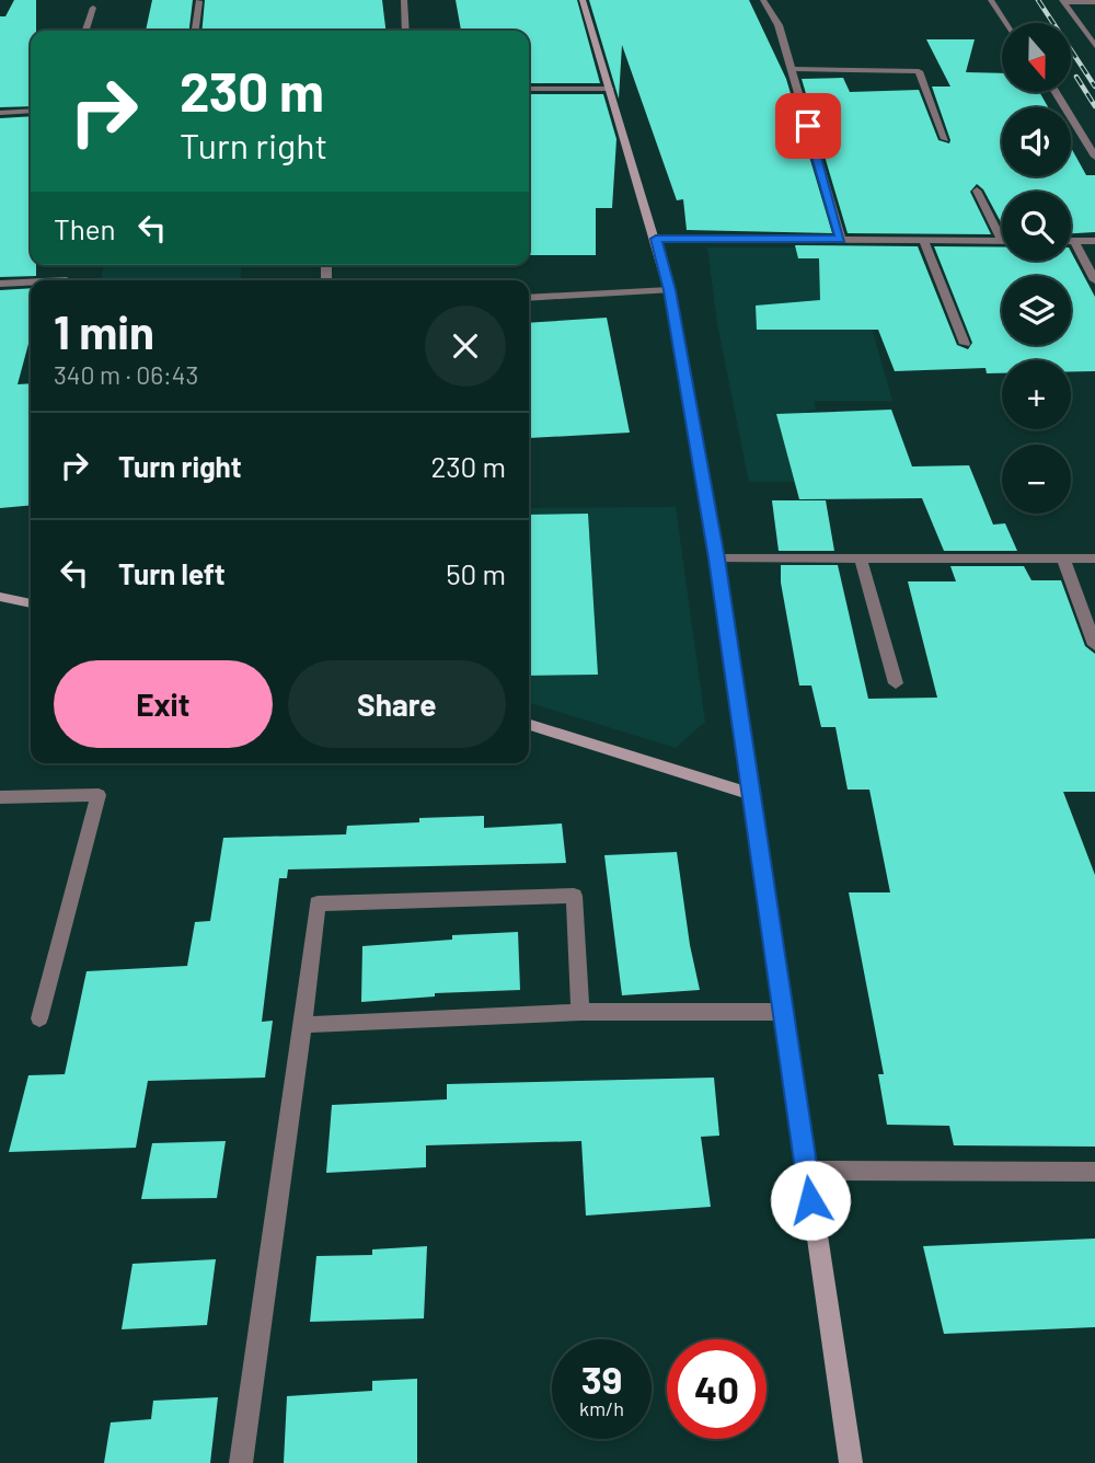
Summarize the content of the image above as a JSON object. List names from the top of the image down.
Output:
{
  "north": "bottom",
  "page": {
    "map_buttons": ["+", "−"],
    "turn": ["230 m", "Turn right"],
    "then": "Then",
    "heading": ["1 min", "340 m · 06:43"],
    "list": [
      {
        "name": "Turn right",
        "value": "230 m"
      },
      {
        "name": "Turn left",
        "value": "50 m"
      }
    ],
    "buttons": ["Exit", "Share"],
    "speed": "39 km/h",
    "limit": "40"
  }
}
